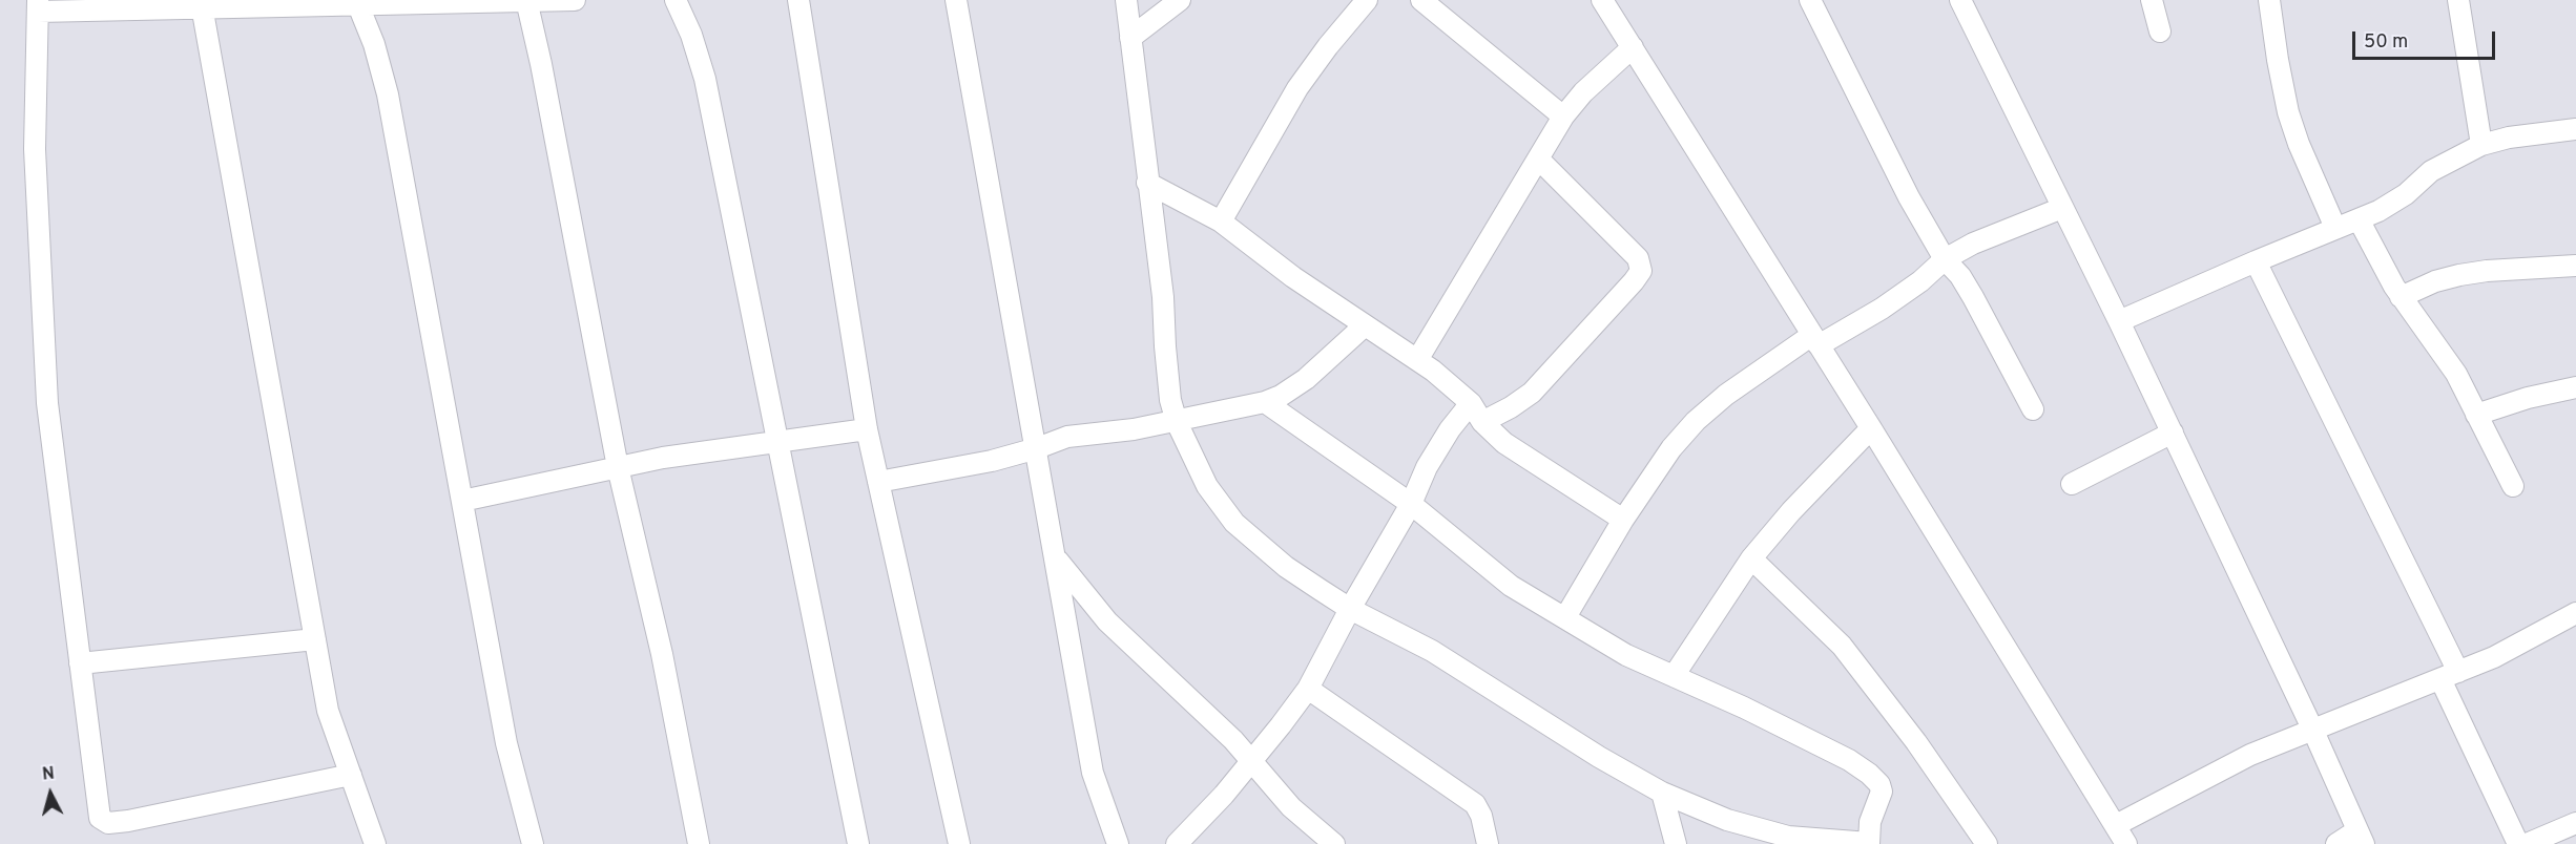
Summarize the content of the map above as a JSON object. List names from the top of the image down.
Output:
{
  "scale_bar": "50 m",
  "north": "top"
}
